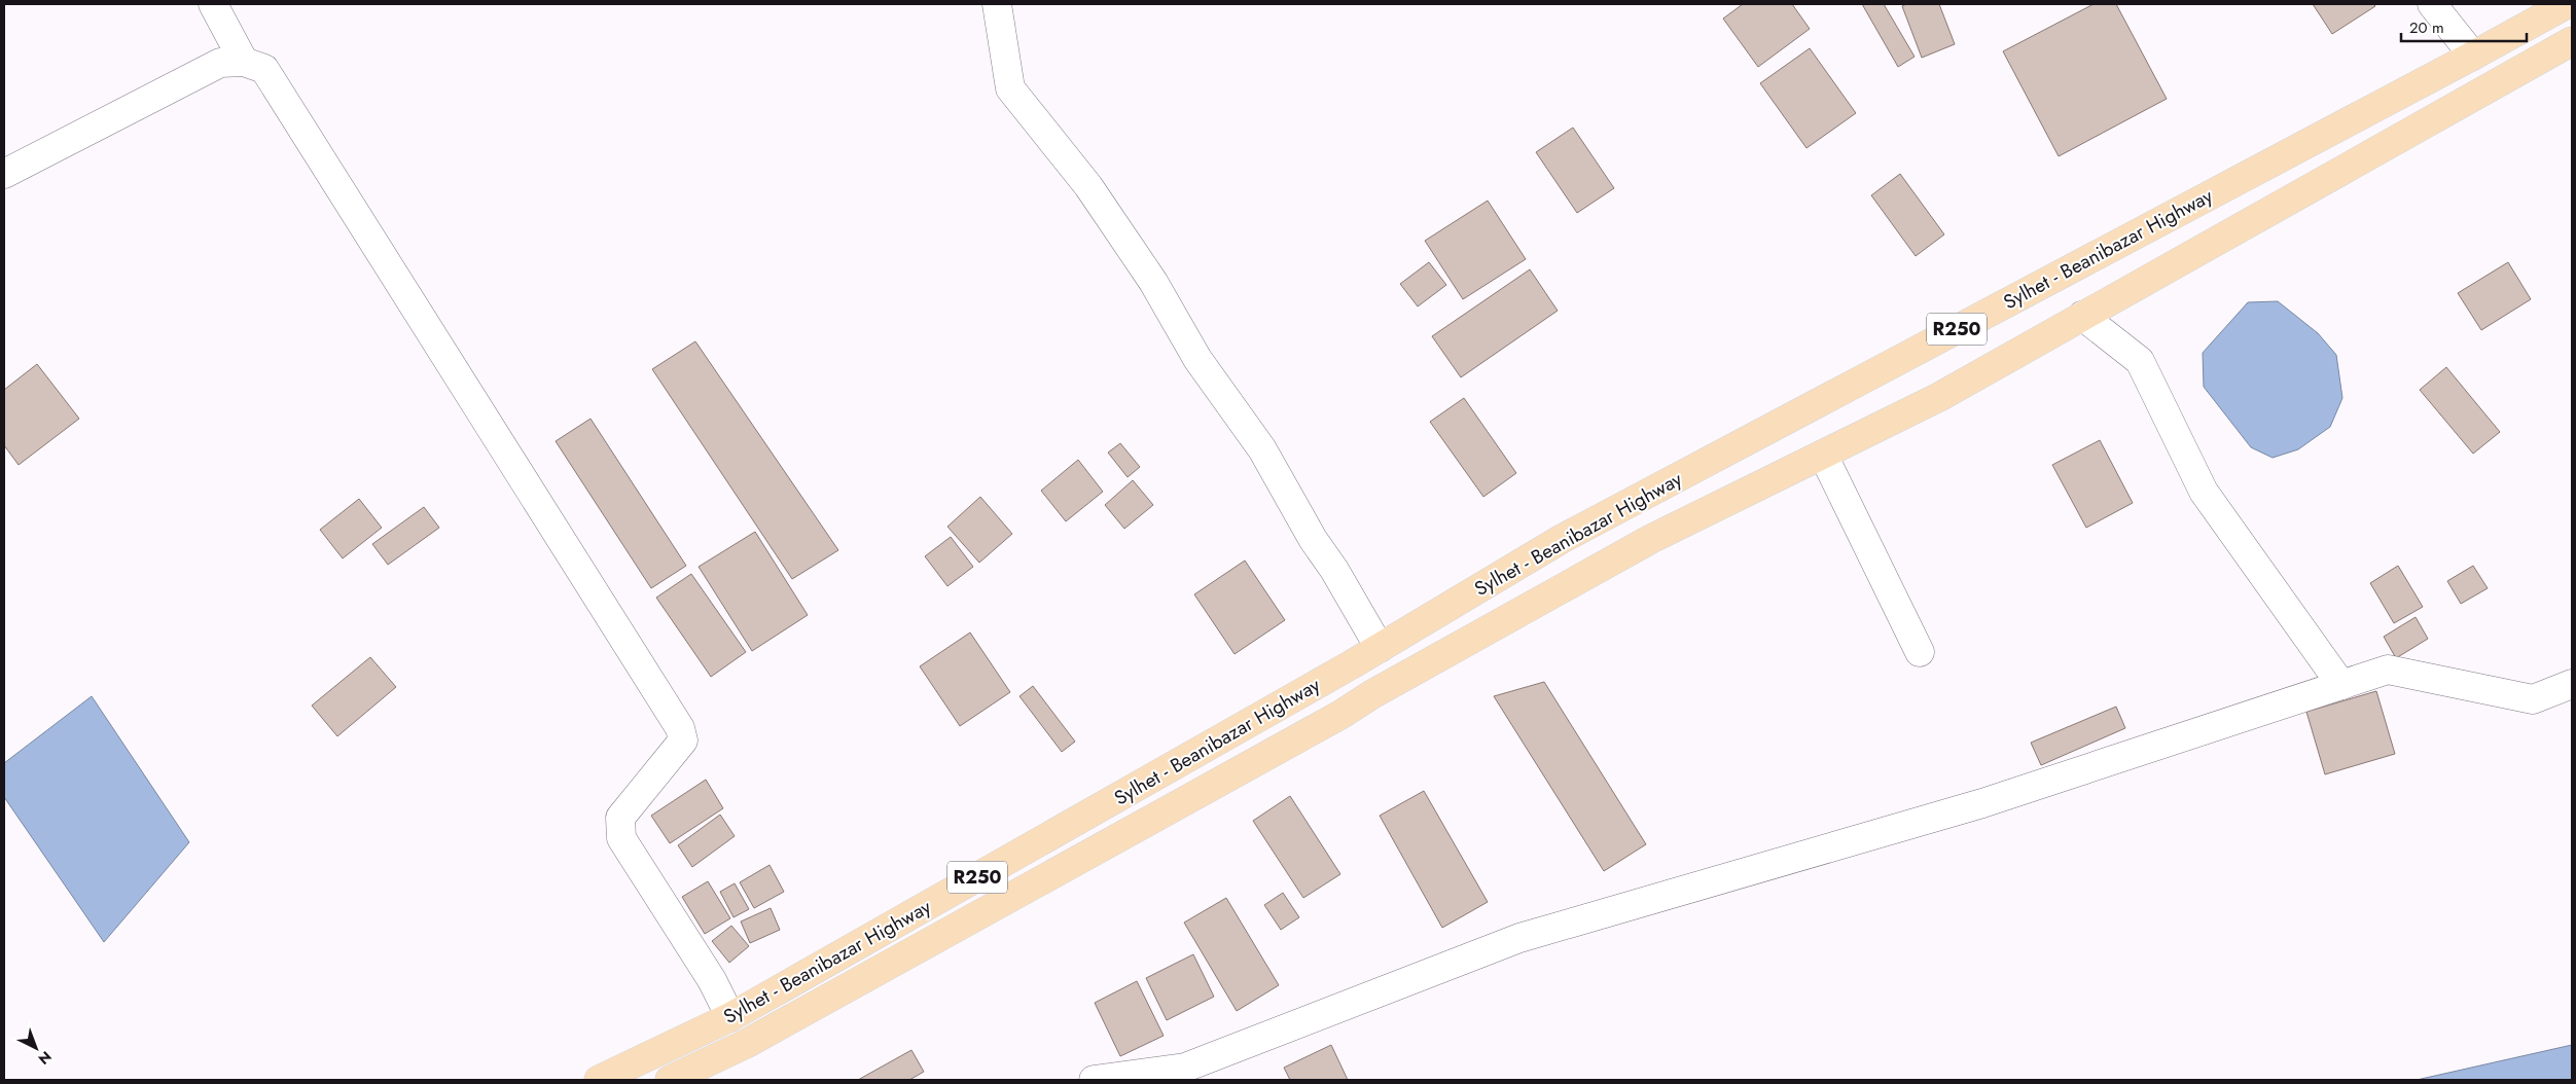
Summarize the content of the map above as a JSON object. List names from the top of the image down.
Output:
{
  "streets": {
    "main road": ["Sylhet - Beanibazar Highway", "R250"]
  },
  "scale_bar": "20 m",
  "north": "bottom right"
}
